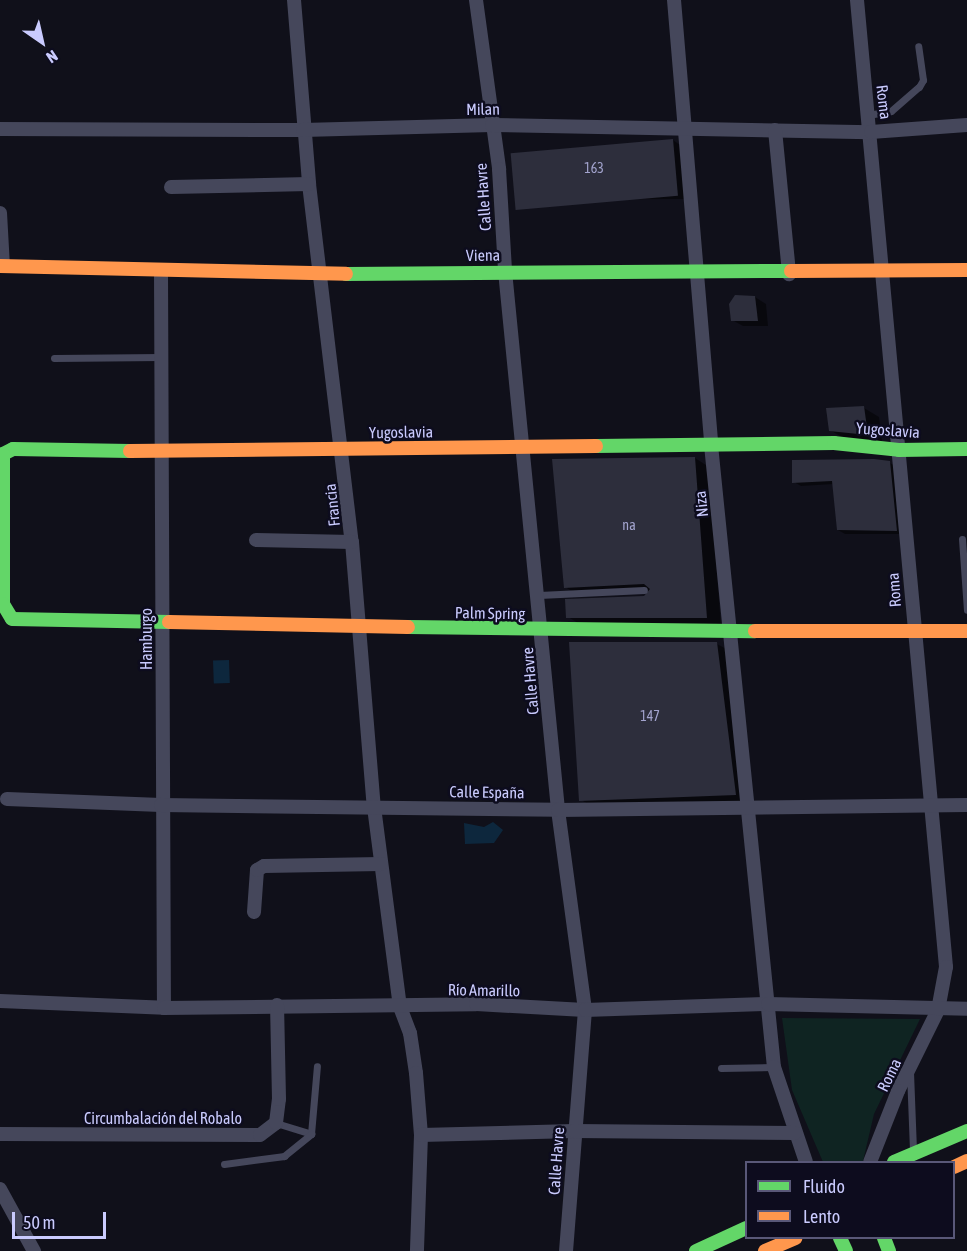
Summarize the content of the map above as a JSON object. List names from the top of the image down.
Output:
{
  "streets": {
    "street": [
      "Roma",
      "Milan",
      "Calle Havre",
      "Viena",
      "Yugoslavia",
      "Niza",
      "Francia",
      "Palm Spring",
      "Hamburgo",
      "Calle España",
      "Río Amarillo",
      "Circumbalación del Robalo"
    ]
  },
  "crossings": [
    ["Roma", "Milan"],
    ["Roma", "Viena"],
    ["Roma", "Yugoslavia"],
    ["Roma", "Palm Spring"],
    ["Roma", "Calle España"],
    ["Roma", "Río Amarillo"],
    ["Milan", "Calle Havre"],
    ["Milan", "Niza"],
    ["Milan", "Francia"],
    ["Calle Havre", "Viena"],
    ["Calle Havre", "Yugoslavia"],
    ["Calle Havre", "Palm Spring"],
    ["Calle Havre", "Calle España"],
    ["Calle Havre", "Río Amarillo"],
    ["Viena", "Niza"],
    ["Viena", "Francia"],
    ["Viena", "Hamburgo"],
    ["Yugoslavia", "Niza"],
    ["Yugoslavia", "Francia"],
    ["Yugoslavia", "Palm Spring"],
    ["Yugoslavia", "Hamburgo"],
    ["Niza", "Palm Spring"],
    ["Niza", "Calle España"],
    ["Niza", "Río Amarillo"],
    ["Francia", "Palm Spring"],
    ["Francia", "Calle España"],
    ["Francia", "Río Amarillo"],
    ["Palm Spring", "Hamburgo"],
    ["Hamburgo", "Calle España"],
    ["Hamburgo", "Río Amarillo"]
  ],
  "house_numbers": ["163", "na", "147"],
  "legend": ["Fluido", "Lento"],
  "scale_bar": "50 m",
  "north": "bottom right"
}
